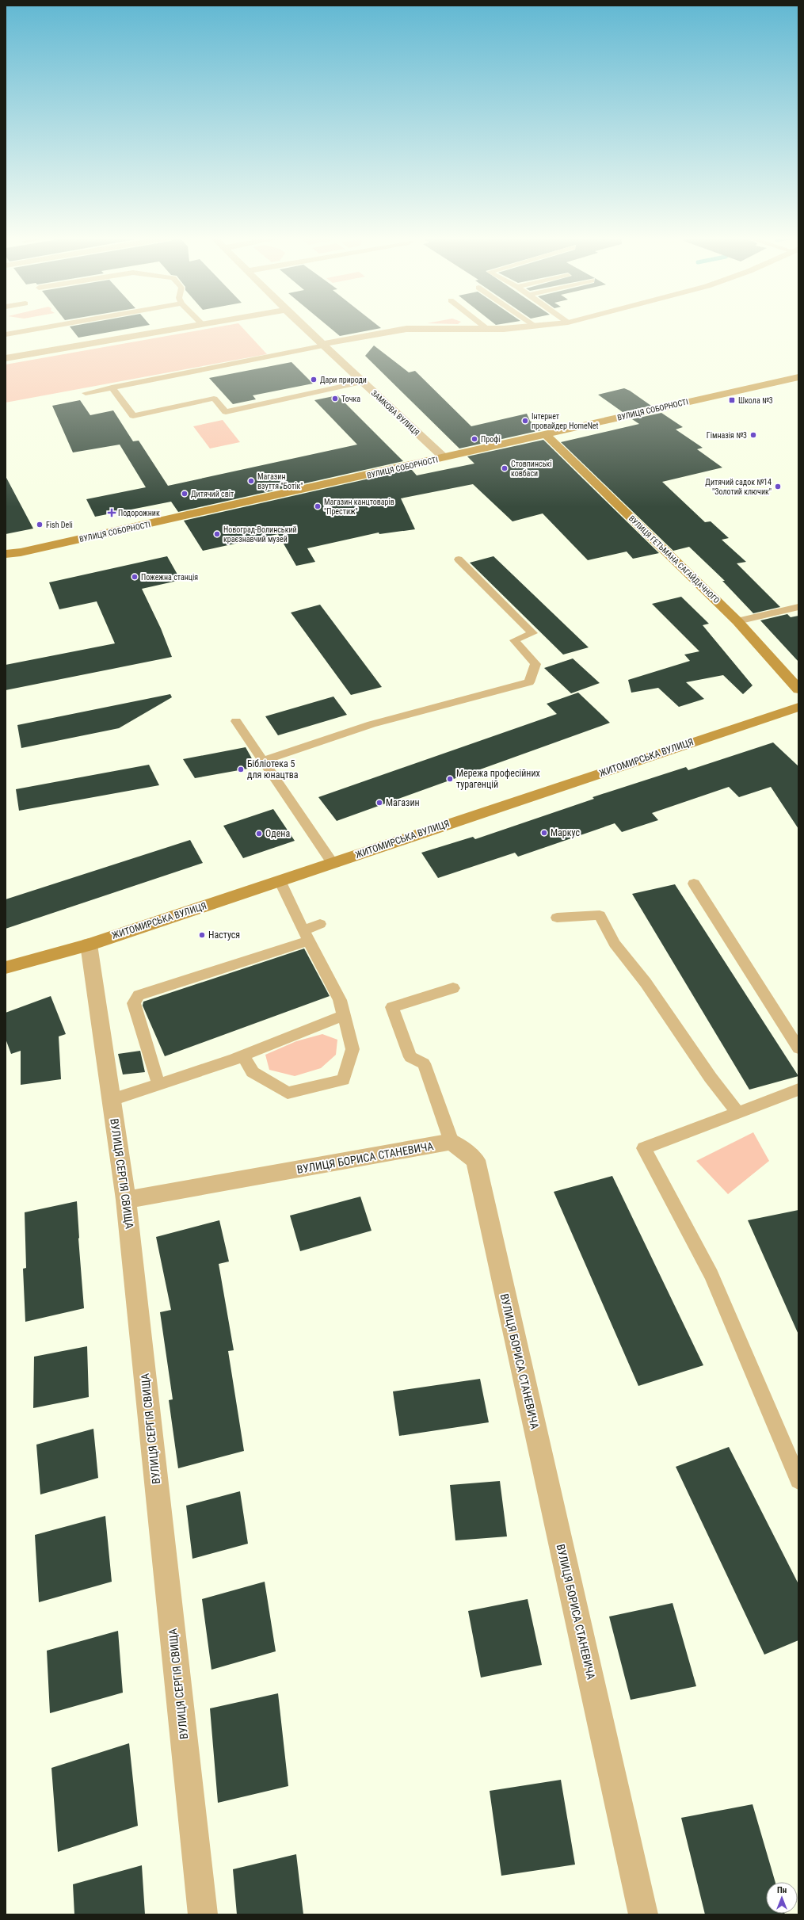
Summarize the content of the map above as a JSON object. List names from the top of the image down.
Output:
{
  "streets": {
    "street": [
      "ВУЛИЦЯ СОБОРНОСТІ",
      "ЗАМКОВА ВУЛИЦЯ",
      "ВУЛИЦЯ ГЕТЬМАНА САГАЙДАЧНОГО",
      "ЖИТОМИРСЬКА ВУЛИЦЯ",
      "ВУЛИЦЯ БОРИСА СТАНЕВИЧА",
      "ВУЛИЦЯ СЕРГІЯ СВИЩА"
    ]
  },
  "crossings": [
    ["ВУЛИЦЯ СОБОРНОСТІ", "ЗАМКОВА ВУЛИЦЯ"],
    ["ВУЛИЦЯ СОБОРНОСТІ", "ВУЛИЦЯ ГЕТЬМАНА САГАЙДАЧНОГО"],
    ["ЖИТОМИРСЬКА ВУЛИЦЯ", "ВУЛИЦЯ СЕРГІЯ СВИЩА"],
    ["ВУЛИЦЯ БОРИСА СТАНЕВИЧА", "ВУЛИЦЯ СЕРГІЯ СВИЩА"]
  ],
  "places": {
    "other": [
      "Дари природи",
      "Точка",
      "Інтернет провайдер HomeNet",
      "Гімназія №3",
      "Профі",
      "Стовпинські ковбаси",
      "Магазин взуття \"Ботік\"",
      "Дитячий садок №14 \"Золотий ключик\"",
      "Дитячий світ",
      "Магазин канцтоварів \"Престиж\"",
      "Fish Deli",
      "Новоград-Волинський краєзнавчий музей",
      "Пожежна станція",
      "Бібліотека 5 для юнацтва",
      "Мережа професійних турагенцій",
      "Магазин",
      "Маркус",
      "Одена",
      "Настуся"
    ],
    "transit": ["Школа №3"],
    "health": ["Подорожник"]
  },
  "north": "top"
}
